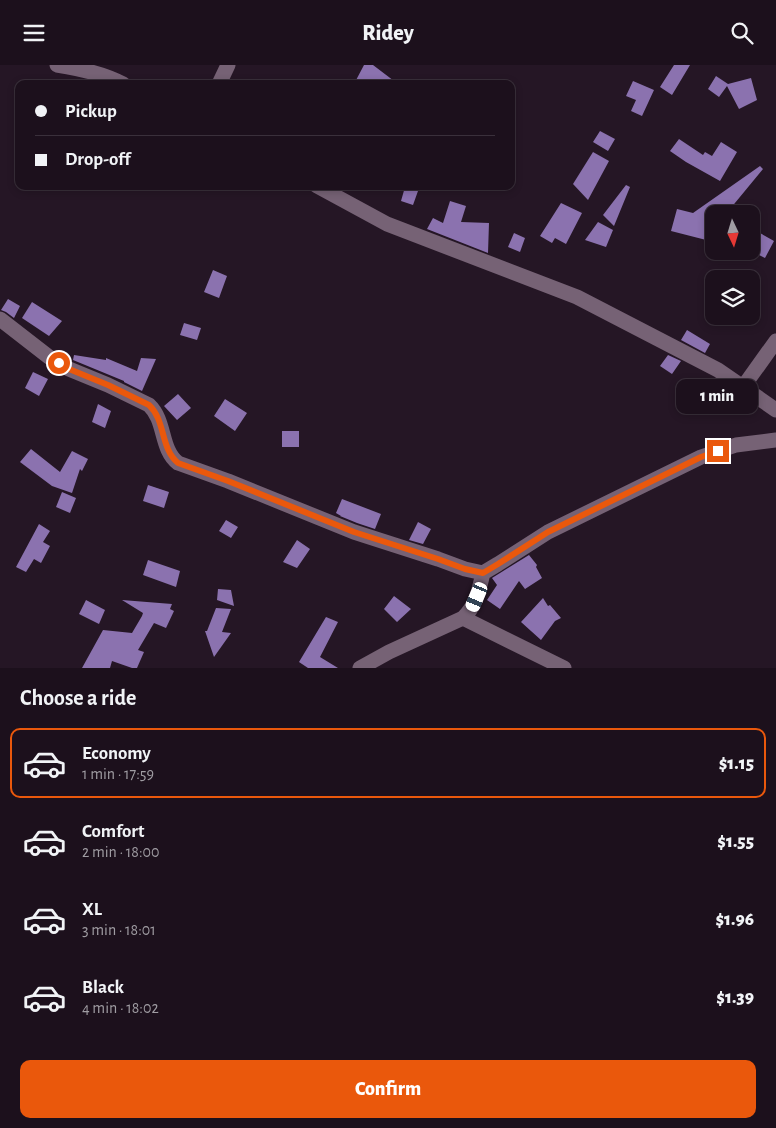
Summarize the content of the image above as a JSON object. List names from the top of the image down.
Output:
{
  "north": "bottom",
  "page": {
    "header": "Ridey",
    "banner": ["Pickup", "Drop-off"],
    "bubble": "1 min",
    "heading": "Choose a ride",
    "list": [
      {
        "name": "Economy",
        "note": "1 min · 17:59",
        "value": "$1.15"
      },
      {
        "name": "Comfort",
        "note": "2 min · 18:00",
        "value": "$1.55"
      },
      {
        "name": "XL",
        "note": "3 min · 18:01",
        "value": "$1.96"
      },
      {
        "name": "Black",
        "note": "4 min · 18:02",
        "value": "$1.39"
      }
    ],
    "buttons": "Confirm"
  }
}
